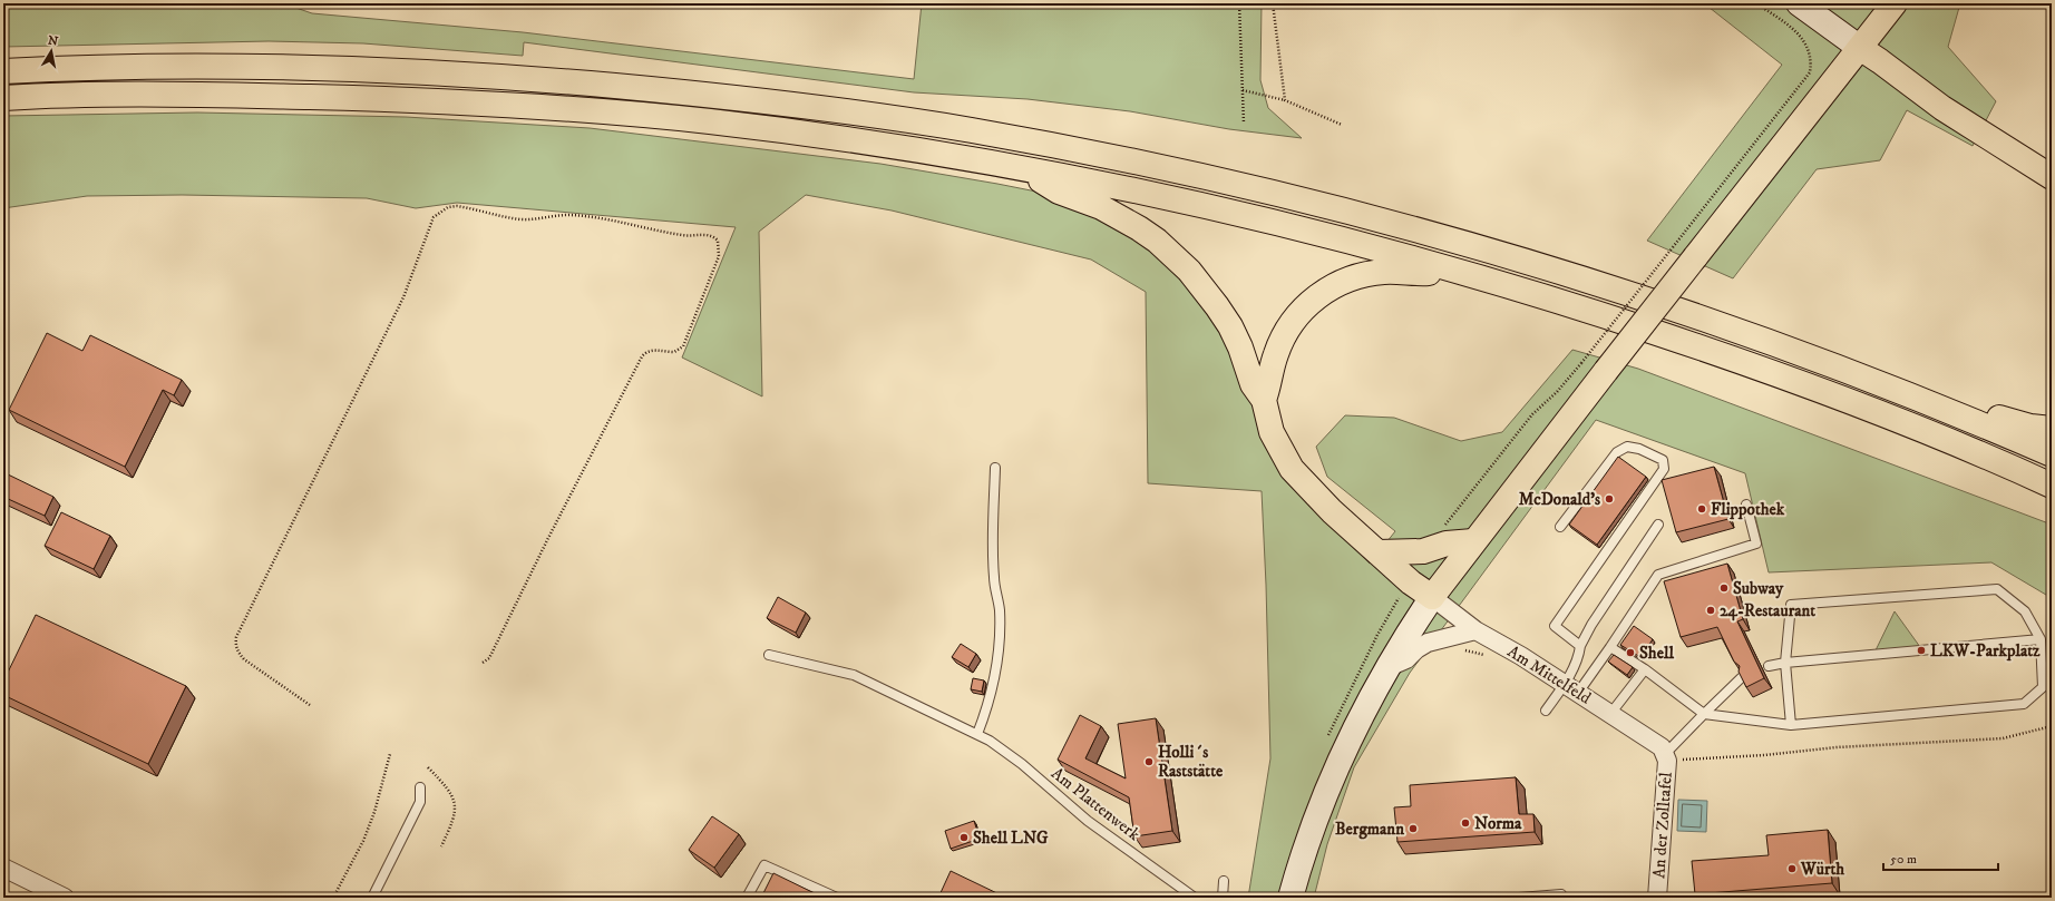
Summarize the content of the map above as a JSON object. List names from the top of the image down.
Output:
{
  "streets": {
    "street": ["Am Mittelfeld", "An der Zolltafel"],
    "lane": ["Am Plattenwerk"]
  },
  "crossings": [
    ["Am Mittelfeld", "An der Zolltafel"]
  ],
  "places": [
    "McDonald's",
    "Flippothek",
    "Subway",
    "24-Restaurant",
    "LKW-Parkplatz",
    "Shell",
    "Holli´s Raststätte",
    "Norma",
    "Bergmann",
    "Shell LNG",
    "Würth"
  ],
  "scale_bar": "50 m",
  "north": "top"
}
